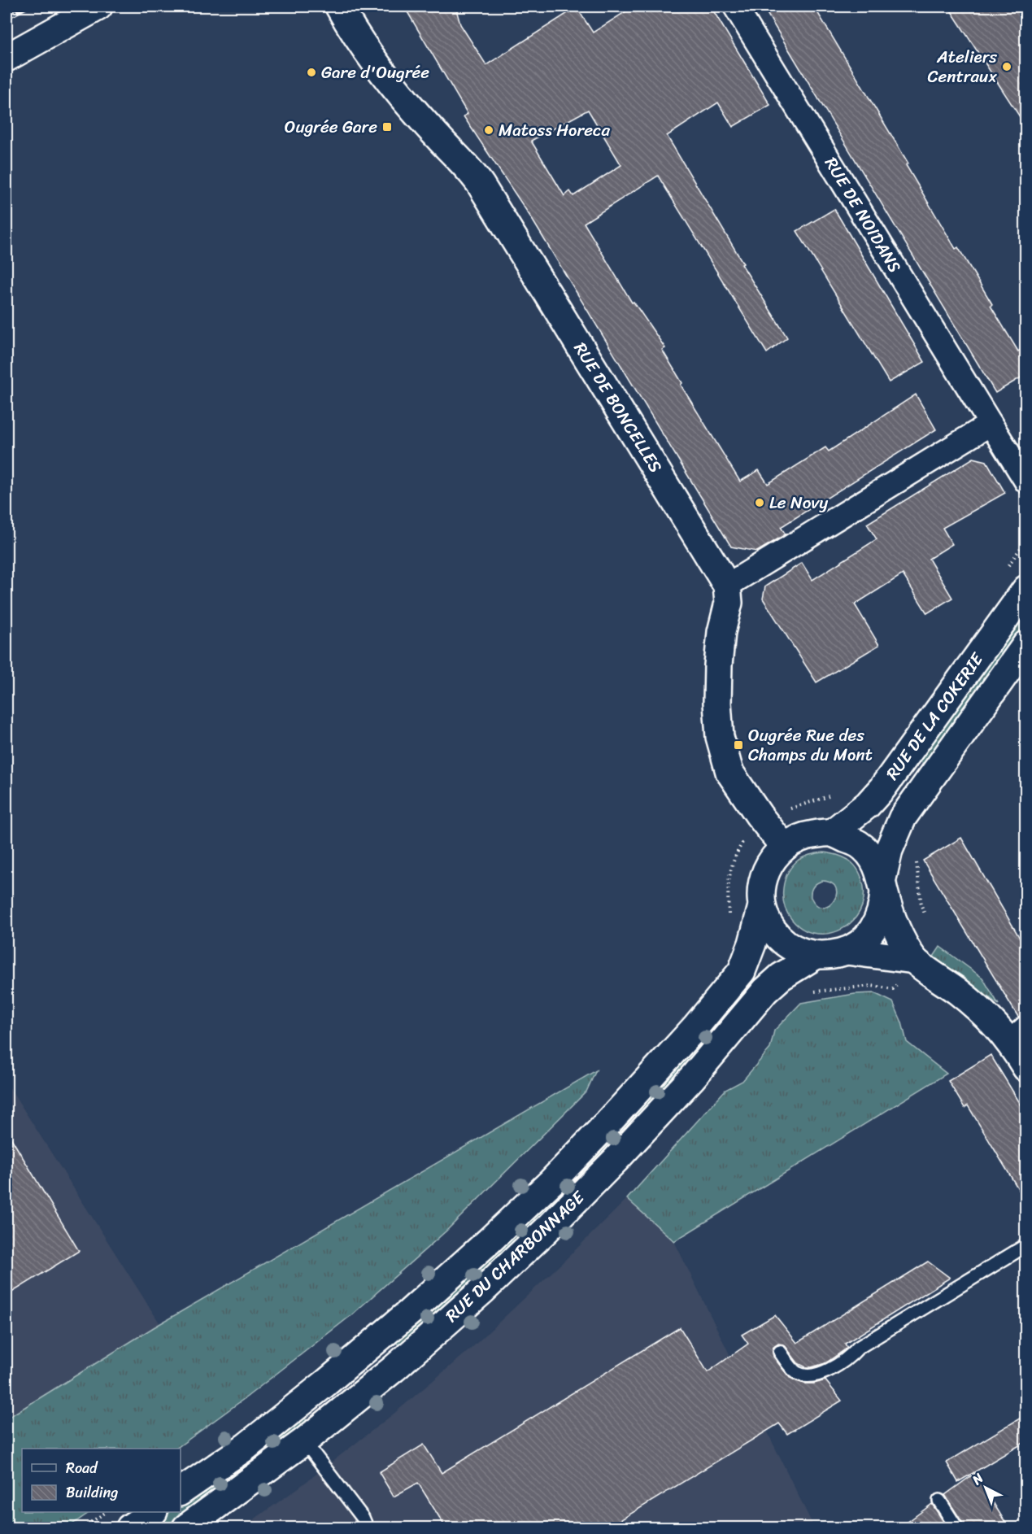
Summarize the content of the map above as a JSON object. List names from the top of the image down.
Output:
{
  "streets": {
    "main road": ["RUE DE BONCELLES", "RUE DE LA COKERIE", "RUE DU CHARBONNAGE"],
    "street": ["RUE DE NOIDANS"]
  },
  "crossings": [
    ["RUE DE LA COKERIE", "RUE DU CHARBONNAGE"]
  ],
  "places": {
    "other": [
      "Ateliers Centraux",
      "Gare d'Ougrée",
      "Matoss Horeca",
      "Le Novy"
    ],
    "transit": ["Ougrée Gare", "Ougrée Rue des Champs du Mont"]
  },
  "legend": ["Road", "Building"],
  "north": "top left"
}
